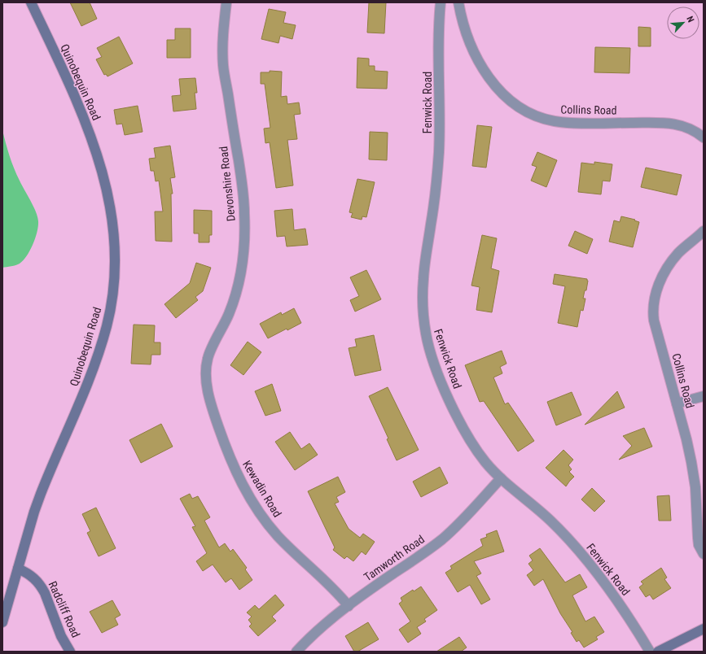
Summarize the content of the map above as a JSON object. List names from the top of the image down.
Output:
{
  "streets": {
    "main road": ["Quinobequin Road", "Radcliff Road"],
    "street": [
      "Fenwick Road",
      "Collins Road",
      "Devonshire Road",
      "Kewadin Road",
      "Tamworth Road"
    ]
  },
  "crossings": [
    ["Quinobequin Road", "Radcliff Road"],
    ["Fenwick Road", "Tamworth Road"],
    ["Devonshire Road", "Kewadin Road"],
    ["Kewadin Road", "Tamworth Road"]
  ],
  "north": "top right"
}
